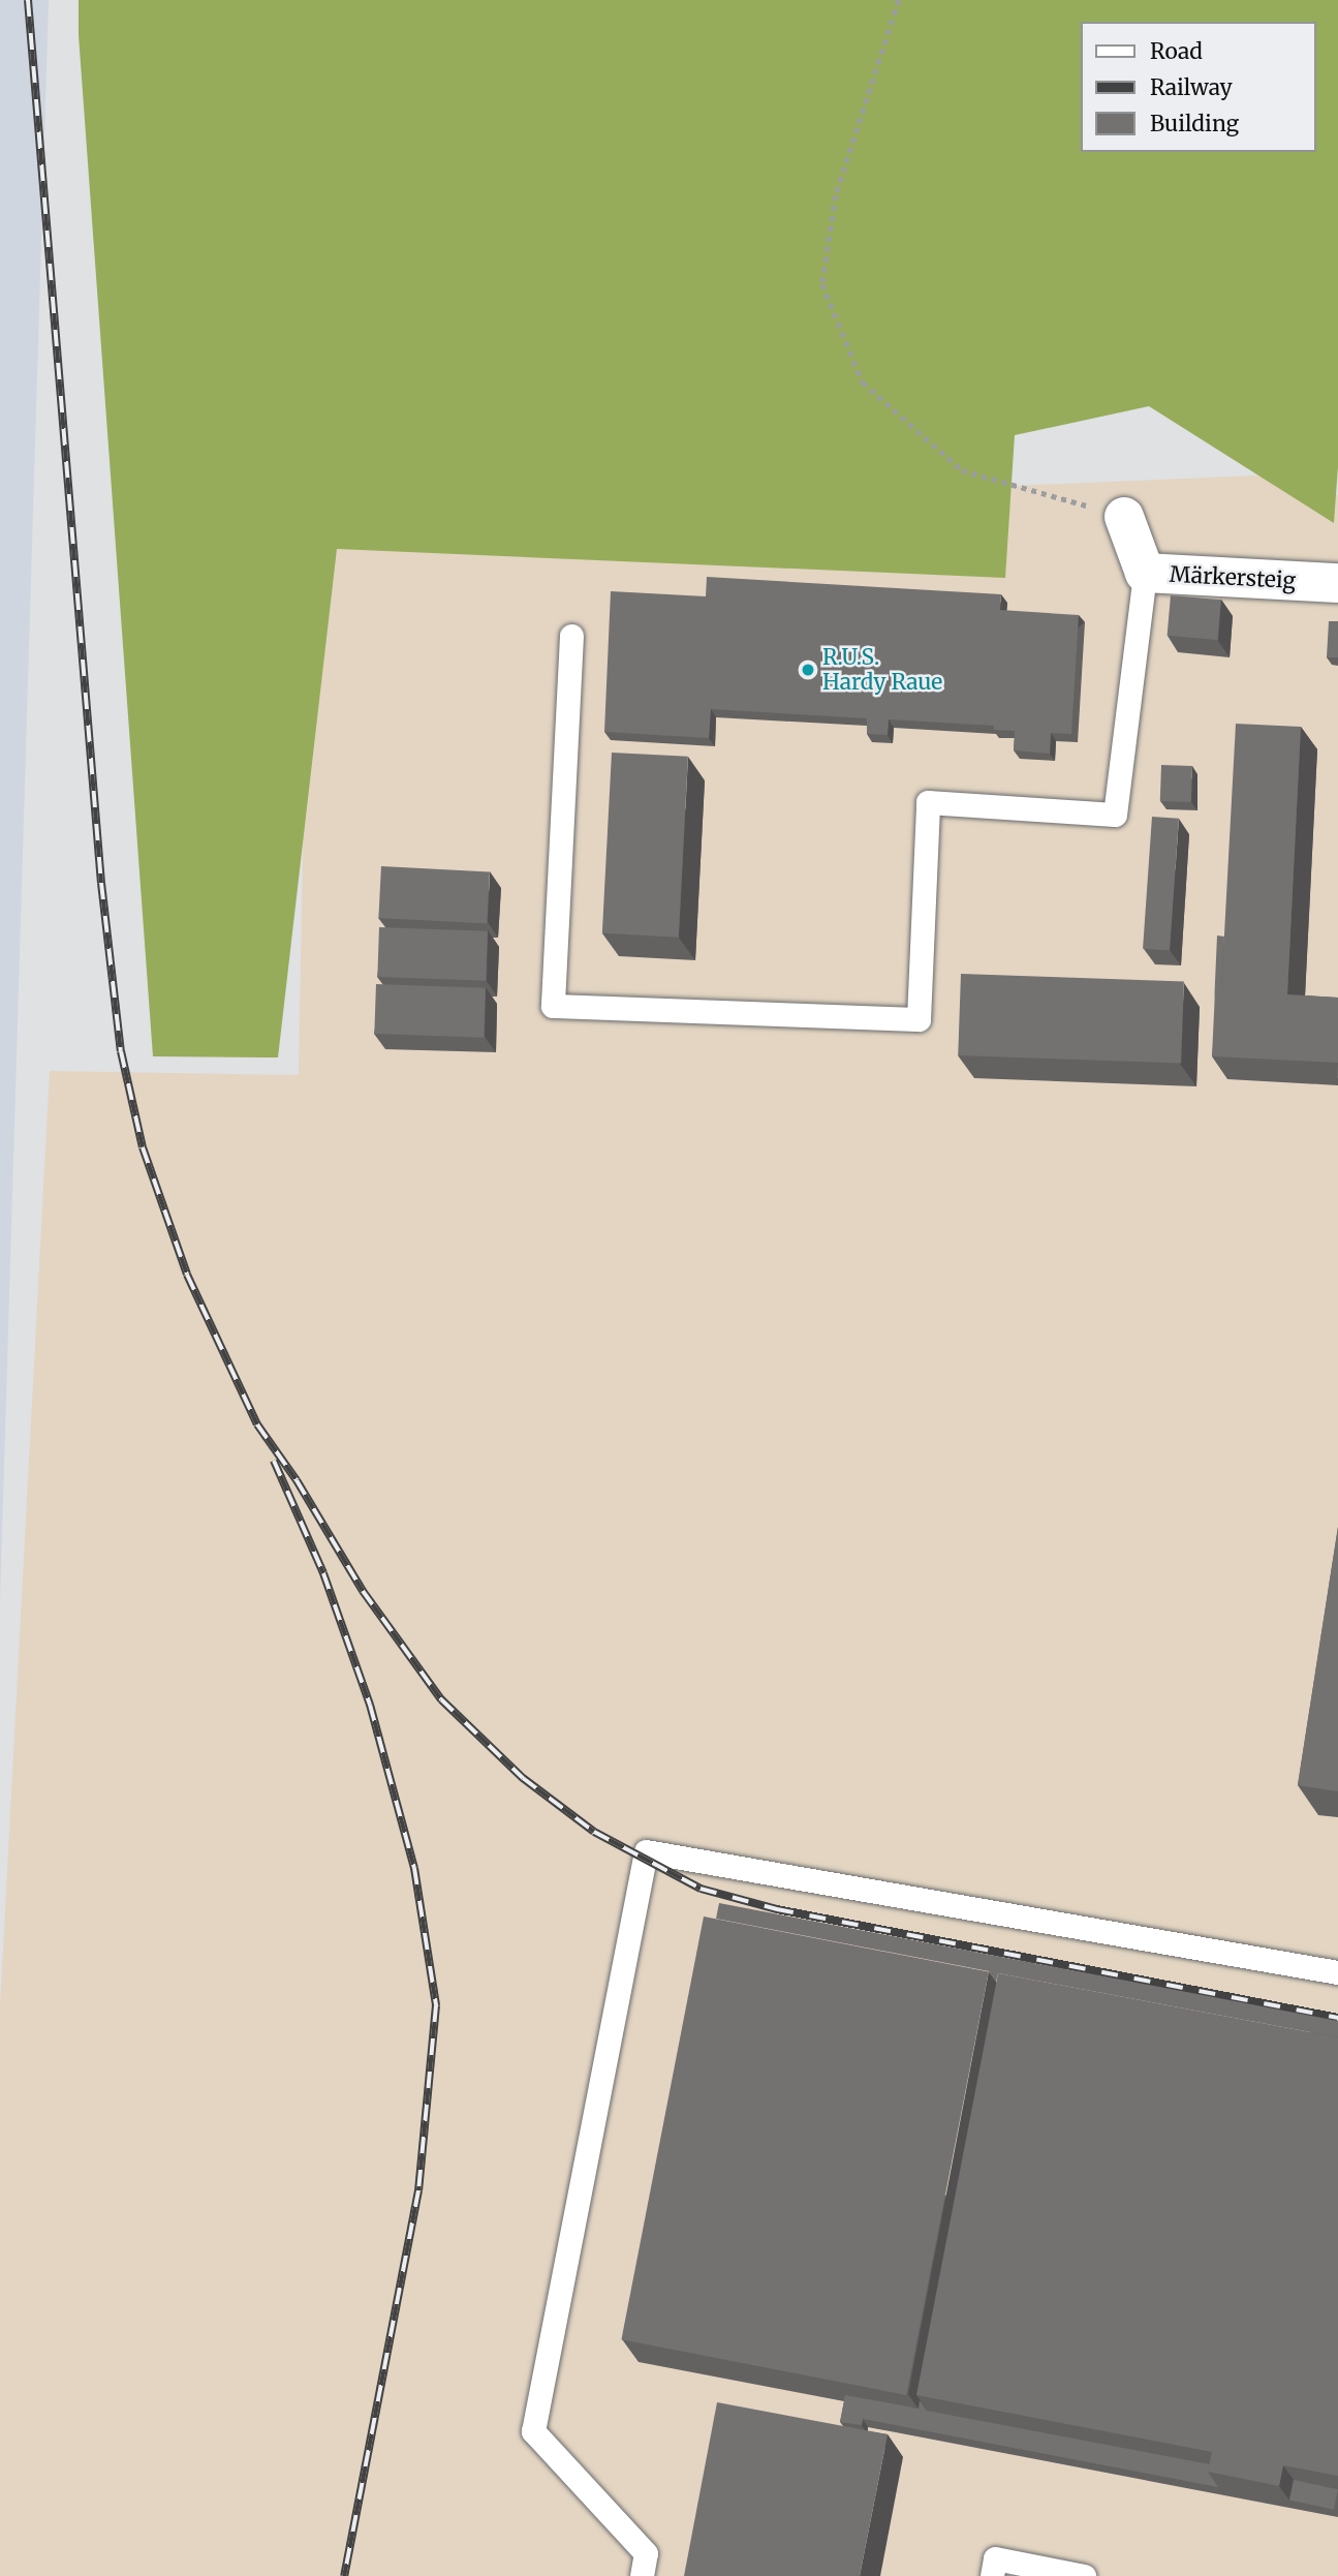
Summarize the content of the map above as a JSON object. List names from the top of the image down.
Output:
{
  "streets": {
    "street": ["Märkersteig"]
  },
  "places": ["R.U.S. Hardy Raue"],
  "legend": ["Road", "Railway", "Building"]
}
